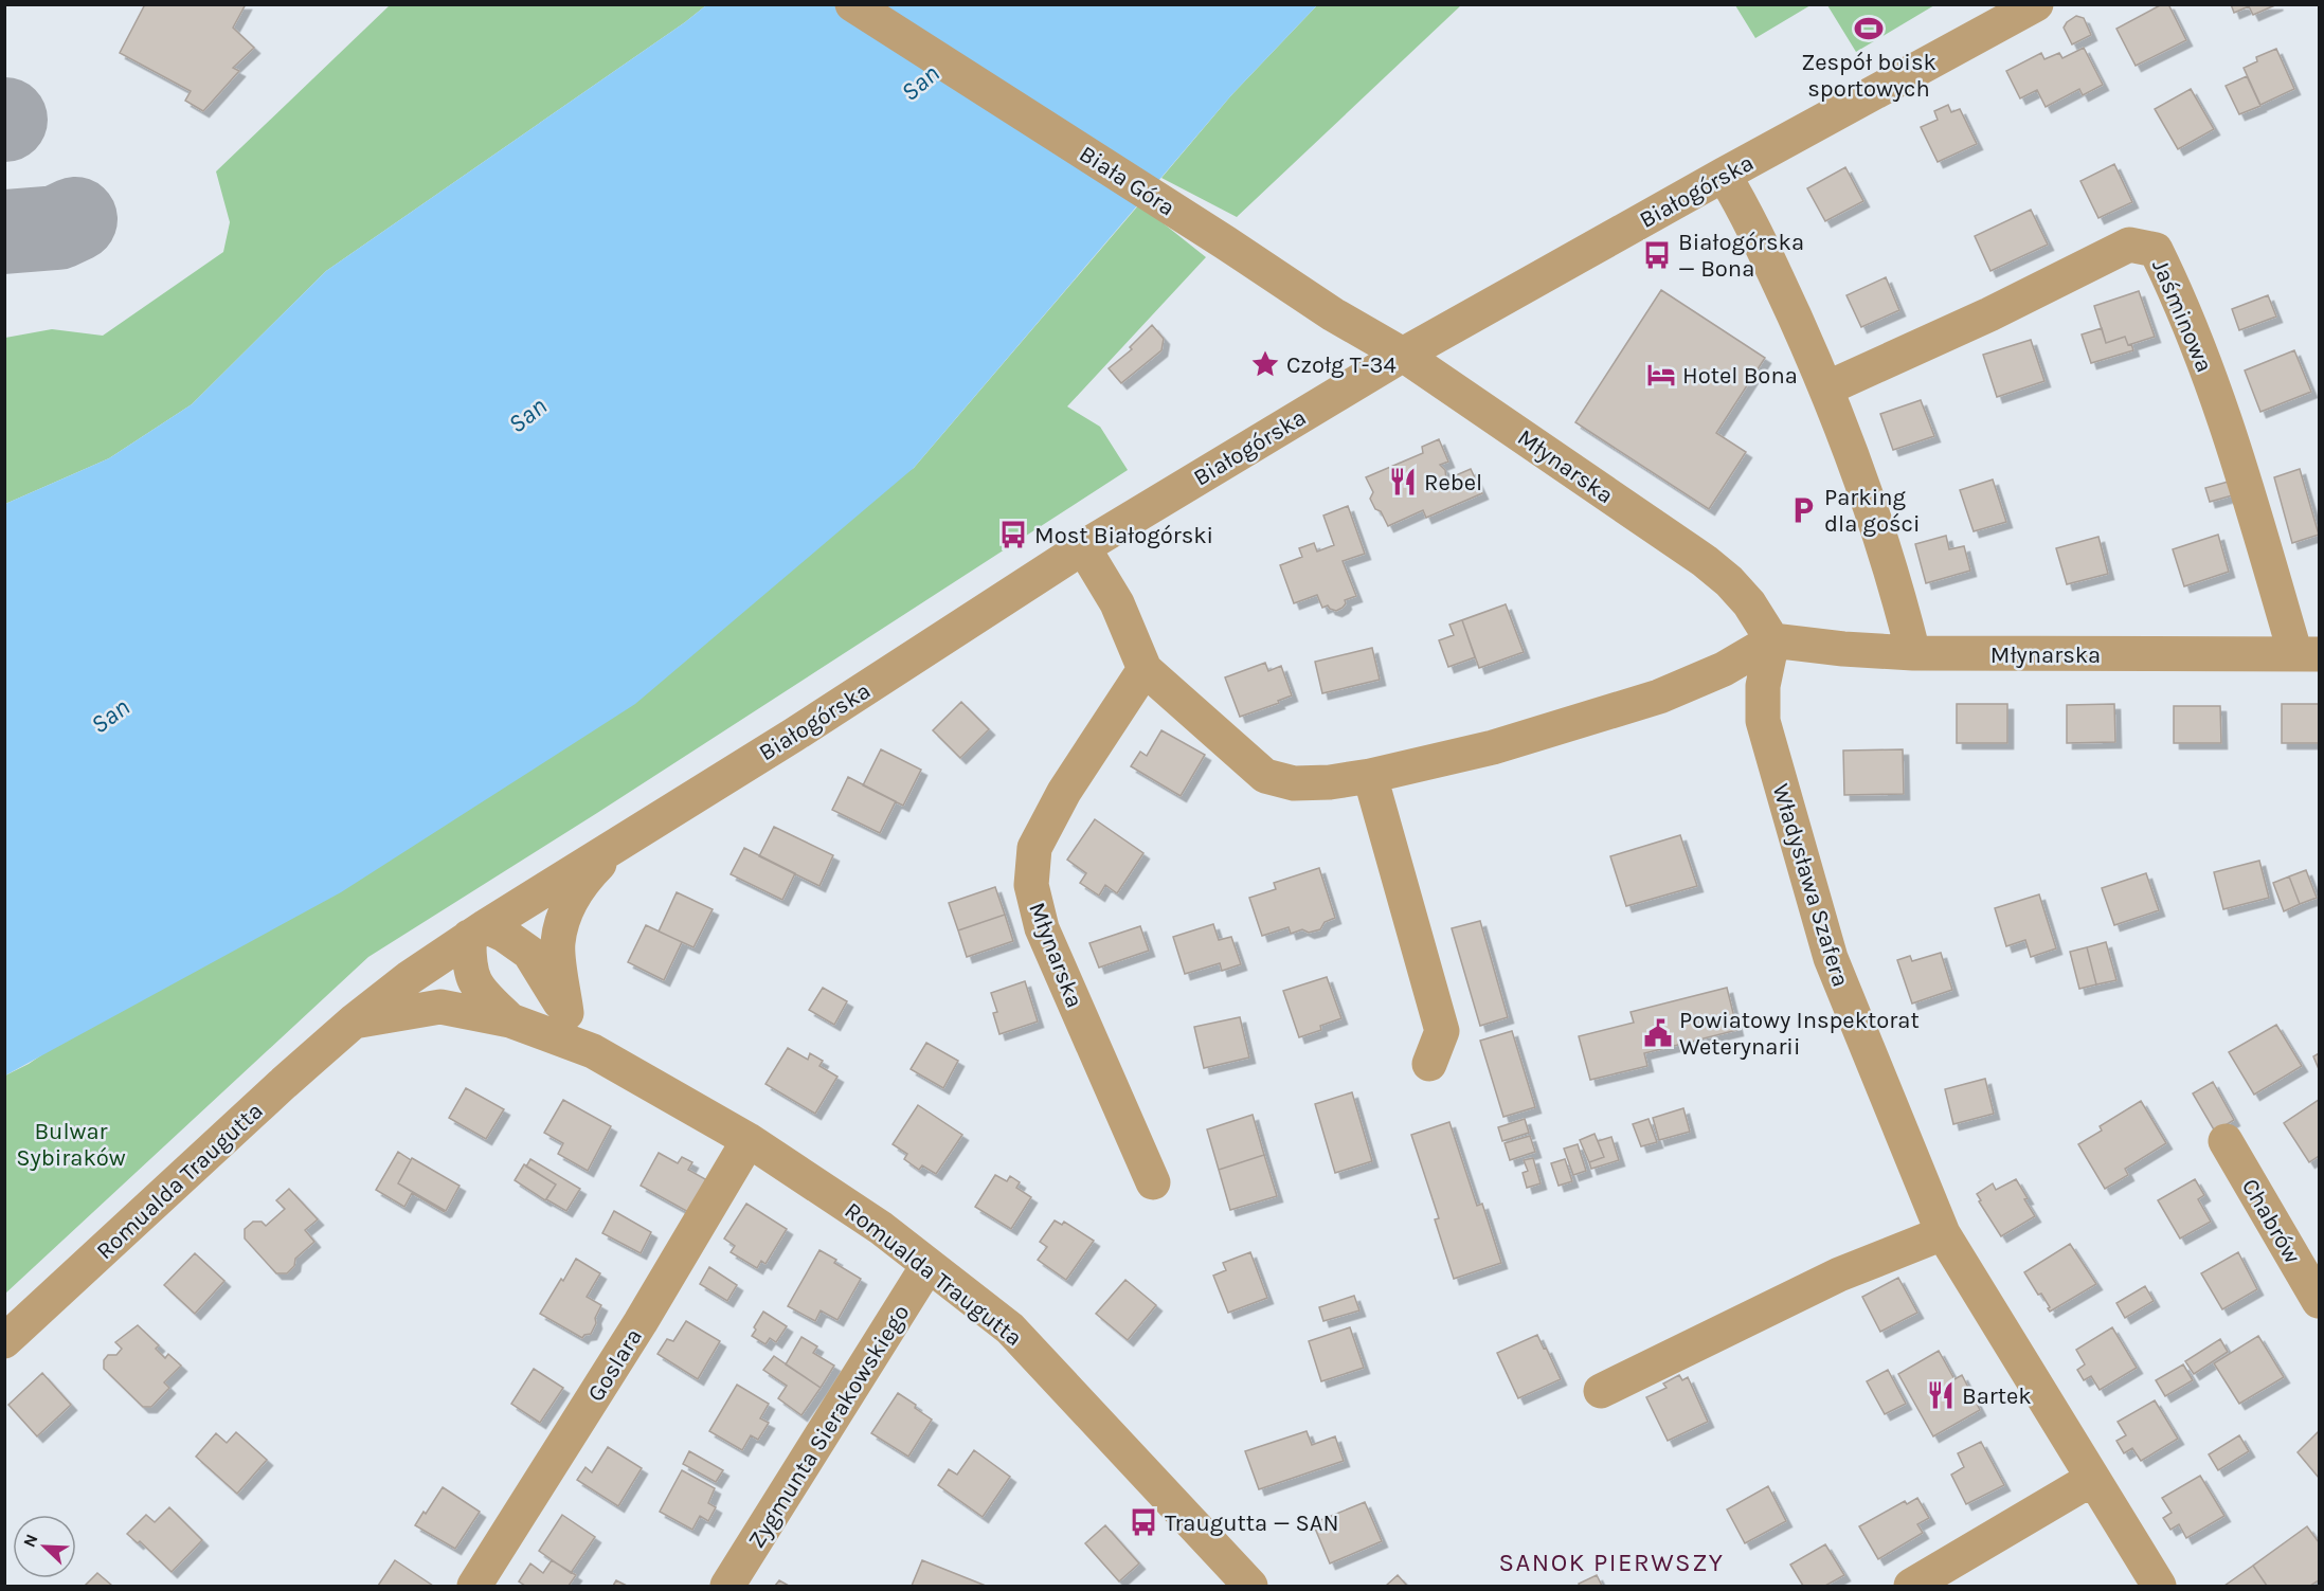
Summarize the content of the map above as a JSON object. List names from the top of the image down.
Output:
{
  "streets": {
    "street": [
      "Biała Góra",
      "Białogórska",
      "Jaśminowa",
      "Młynarska",
      "Władysława Szafera",
      "Romualda Traugutta",
      "Chabrów",
      "Goslara",
      "Zygmunta Sierakowskiego"
    ]
  },
  "crossings": [
    ["Biała Góra", "Białogórska"],
    ["Biała Góra", "Młynarska"],
    ["Białogórska", "Młynarska"],
    ["Białogórska", "Romualda Traugutta"],
    ["Jaśminowa", "Młynarska"],
    ["Młynarska", "Władysława Szafera"],
    ["Romualda Traugutta", "Goslara"],
    ["Romualda Traugutta", "Zygmunta Sierakowskiego"]
  ],
  "districts": ["SANOK PIERWSZY"],
  "water": ["San"],
  "parks": ["Bulwar Sybiraków"],
  "places": {
    "sports": ["Zespół boisk sportowych"],
    "bus stop": ["Białogórska — Bona", "Most Białogórski", "Traugutta — SAN"],
    "place": ["Czołg T-34"],
    "hotel": ["Hotel Bona"],
    "restaurant": ["Rebel", "Bartek"],
    "parking": ["Parking dla gości"],
    "public building": ["Powiatowy Inspektorat Weterynarii"]
  },
  "north": "top left"
}
